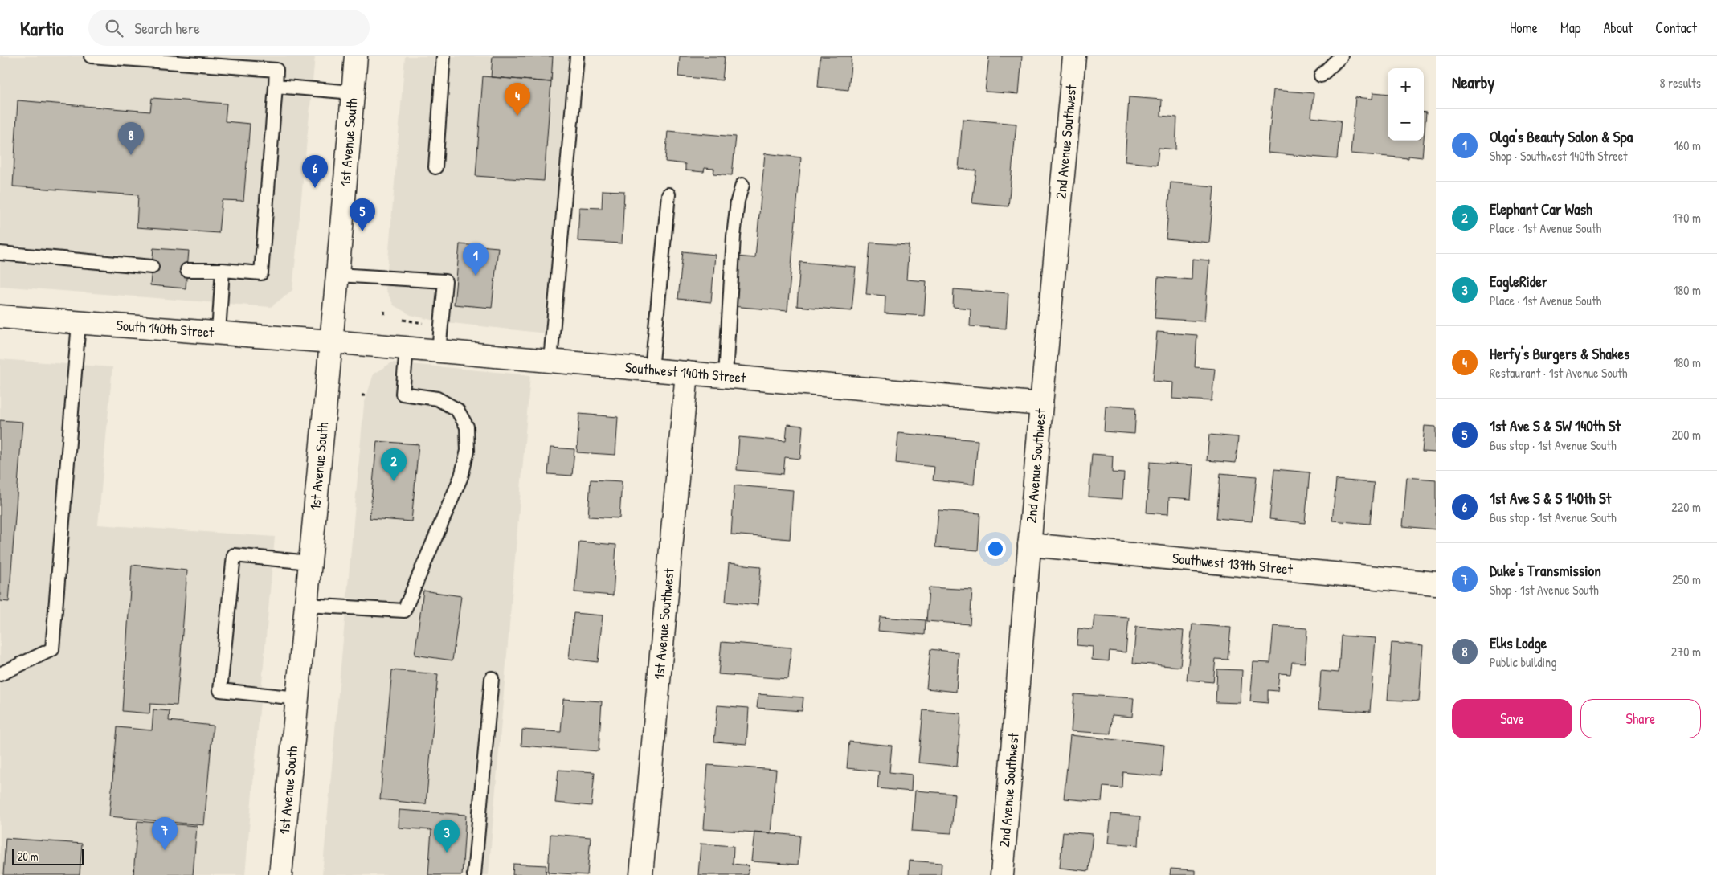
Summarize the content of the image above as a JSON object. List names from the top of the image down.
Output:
{
  "streets": {
    "street": [
      "1st Avenue South",
      "2nd Avenue Southwest",
      "South 140th Street",
      "Southwest 140th Street",
      "Southwest 139th Street",
      "1st Avenue Southwest"
    ]
  },
  "crossings": [
    ["1st Avenue South", "South 140th Street"],
    ["1st Avenue South", "Southwest 140th Street"],
    ["2nd Avenue Southwest", "Southwest 140th Street"],
    ["2nd Avenue Southwest", "Southwest 139th Street"],
    ["South 140th Street", "Southwest 140th Street"],
    ["Southwest 140th Street", "1st Avenue Southwest"]
  ],
  "scale_bar": "20 m",
  "page": {
    "header": "Kartio",
    "search": "Search here",
    "nav": [
      "Home",
      "Map",
      "About",
      "Contact"
    ],
    "heading": ["Nearby", "8 results"],
    "map_buttons": ["+", "−"],
    "pins": [
      "4",
      "8",
      "6",
      "5",
      "1",
      "2",
      "7",
      "3"
    ],
    "list": [
      {
        "mark": "1",
        "name": "Olga's Beauty Salon & Spa",
        "note": "Shop · Southwest 140th Street",
        "value": "160 m"
      },
      {
        "mark": "2",
        "name": "Elephant Car Wash",
        "note": "Place · 1st Avenue South",
        "value": "170 m"
      },
      {
        "mark": "3",
        "name": "EagleRider",
        "note": "Place · 1st Avenue South",
        "value": "180 m"
      },
      {
        "mark": "4",
        "name": "Herfy's Burgers & Shakes",
        "note": "Restaurant · 1st Avenue South",
        "value": "180 m"
      },
      {
        "mark": "5",
        "name": "1st Ave S & SW 140th St",
        "note": "Bus stop · 1st Avenue South",
        "value": "200 m"
      },
      {
        "mark": "6",
        "name": "1st Ave S & S 140th St",
        "note": "Bus stop · 1st Avenue South",
        "value": "220 m"
      },
      {
        "mark": "7",
        "name": "Duke's Transmission",
        "note": "Shop · 1st Avenue South",
        "value": "250 m"
      },
      {
        "mark": "8",
        "name": "Elks Lodge",
        "note": "Public building",
        "value": "270 m"
      }
    ],
    "buttons": ["Save", "Share"],
    "scale": "20 m"
  }
}
